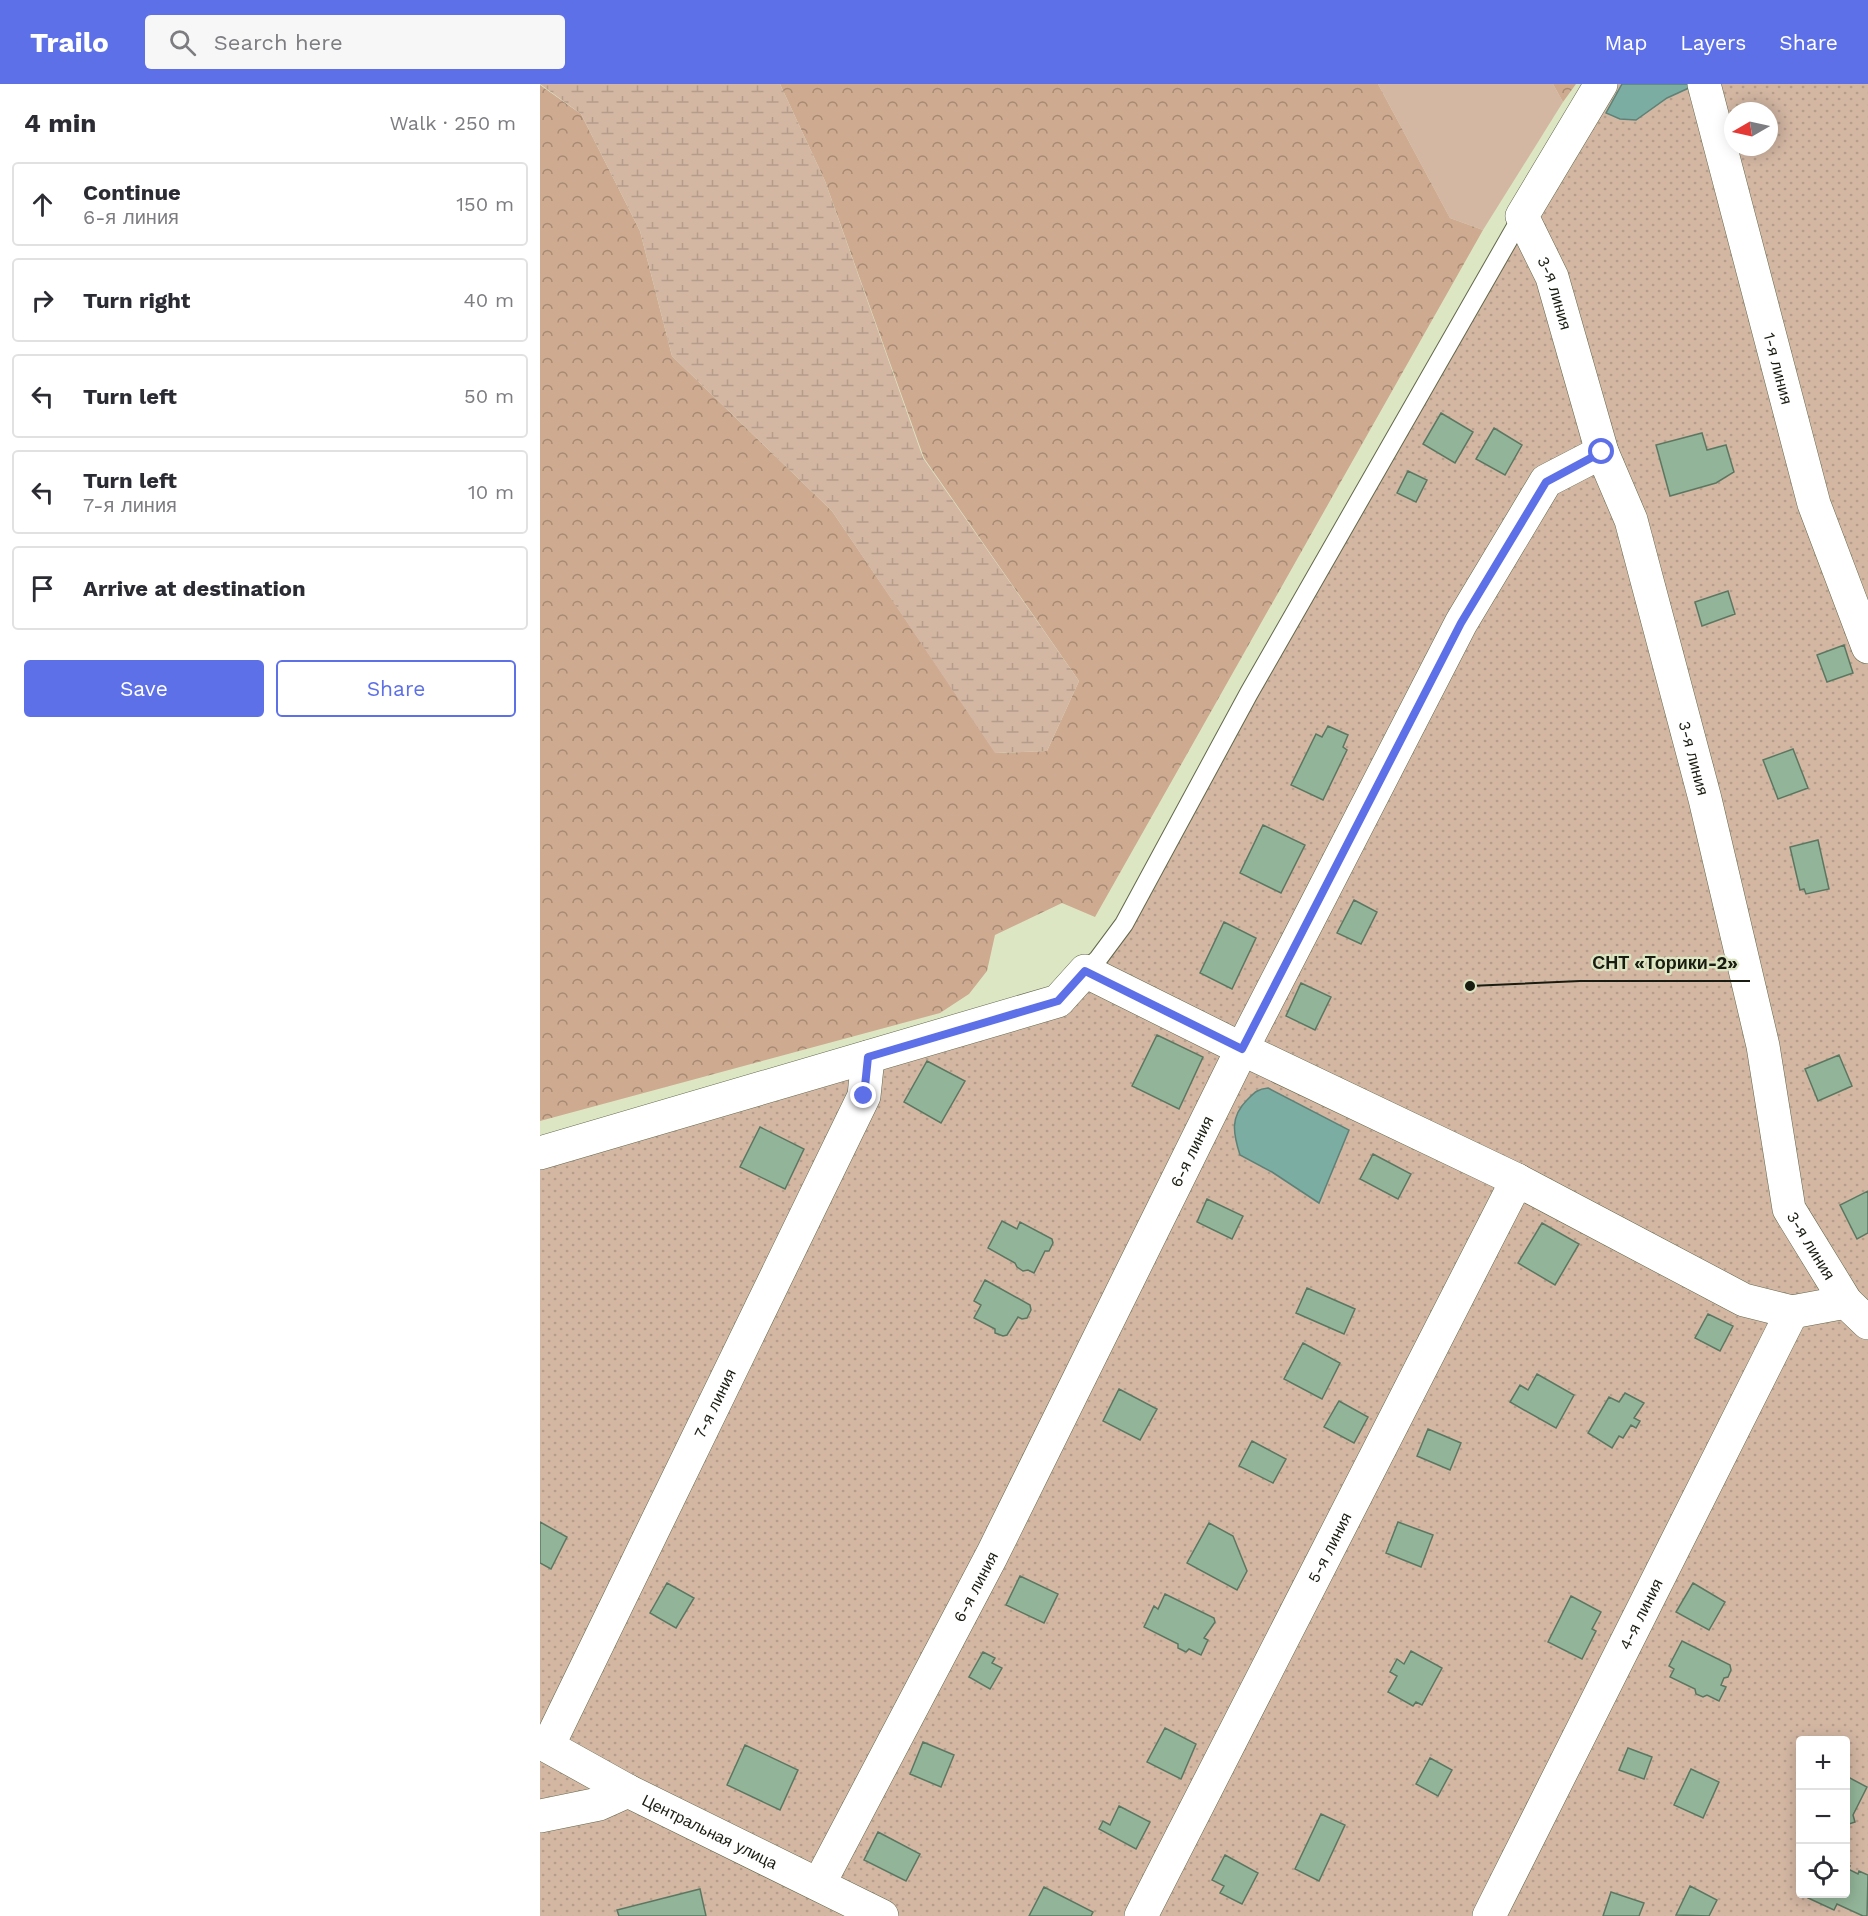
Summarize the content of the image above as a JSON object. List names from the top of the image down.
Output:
{
  "streets": {
    "street": [
      "3-я линия",
      "1-я линия",
      "6-я линия",
      "7-я линия",
      "5-я линия",
      "4-я линия",
      "Центральная улица"
    ]
  },
  "crossings": [
    ["3-я линия", "6-я линия"],
    ["6-я линия", "Центральная улица"],
    ["7-я линия", "Центральная улица"]
  ],
  "places": ["СНТ «Торики-2»"],
  "north": "left",
  "page": {
    "header": "Trailo",
    "search": "Search here",
    "nav": ["Map", "Layers", "Share"],
    "heading": ["4 min", "Walk · 250 m"],
    "list": [
      ["Continue", "6-я линия", "150 m"],
      ["Turn right", "40 m"],
      ["Turn left", "50 m"],
      ["Turn left", "7-я линия", "10 m"],
      "Arrive at destination"
    ],
    "buttons": ["Save", "Share"],
    "map_buttons": ["+", "−"]
  }
}
